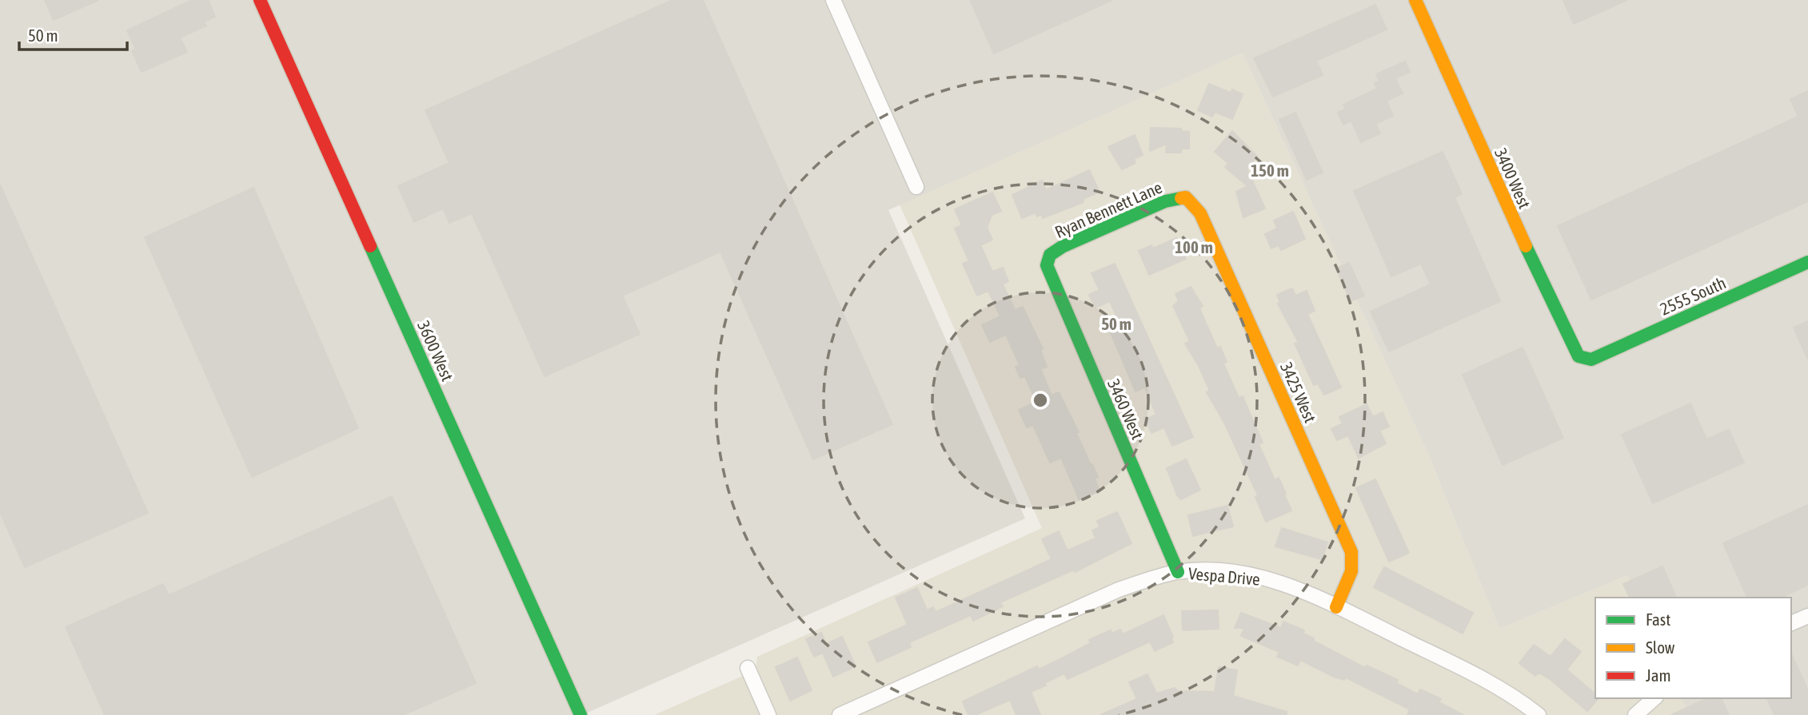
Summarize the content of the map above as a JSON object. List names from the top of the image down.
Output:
{
  "streets": {
    "street": [
      "3400 West",
      "Ryan Bennett Lane",
      "2555 South",
      "3600 West",
      "3425 West",
      "3460 West",
      "Vespa Drive"
    ]
  },
  "crossings": [
    ["3400 West", "2555 South"],
    ["Ryan Bennett Lane", "3425 West"],
    ["Ryan Bennett Lane", "3460 West"],
    ["3425 West", "Vespa Drive"],
    ["3460 West", "Vespa Drive"]
  ],
  "legend": ["Fast", "Slow", "Jam"],
  "scale_bar": "50 m",
  "rings": ["150 m", "100 m", "50 m"]
}
